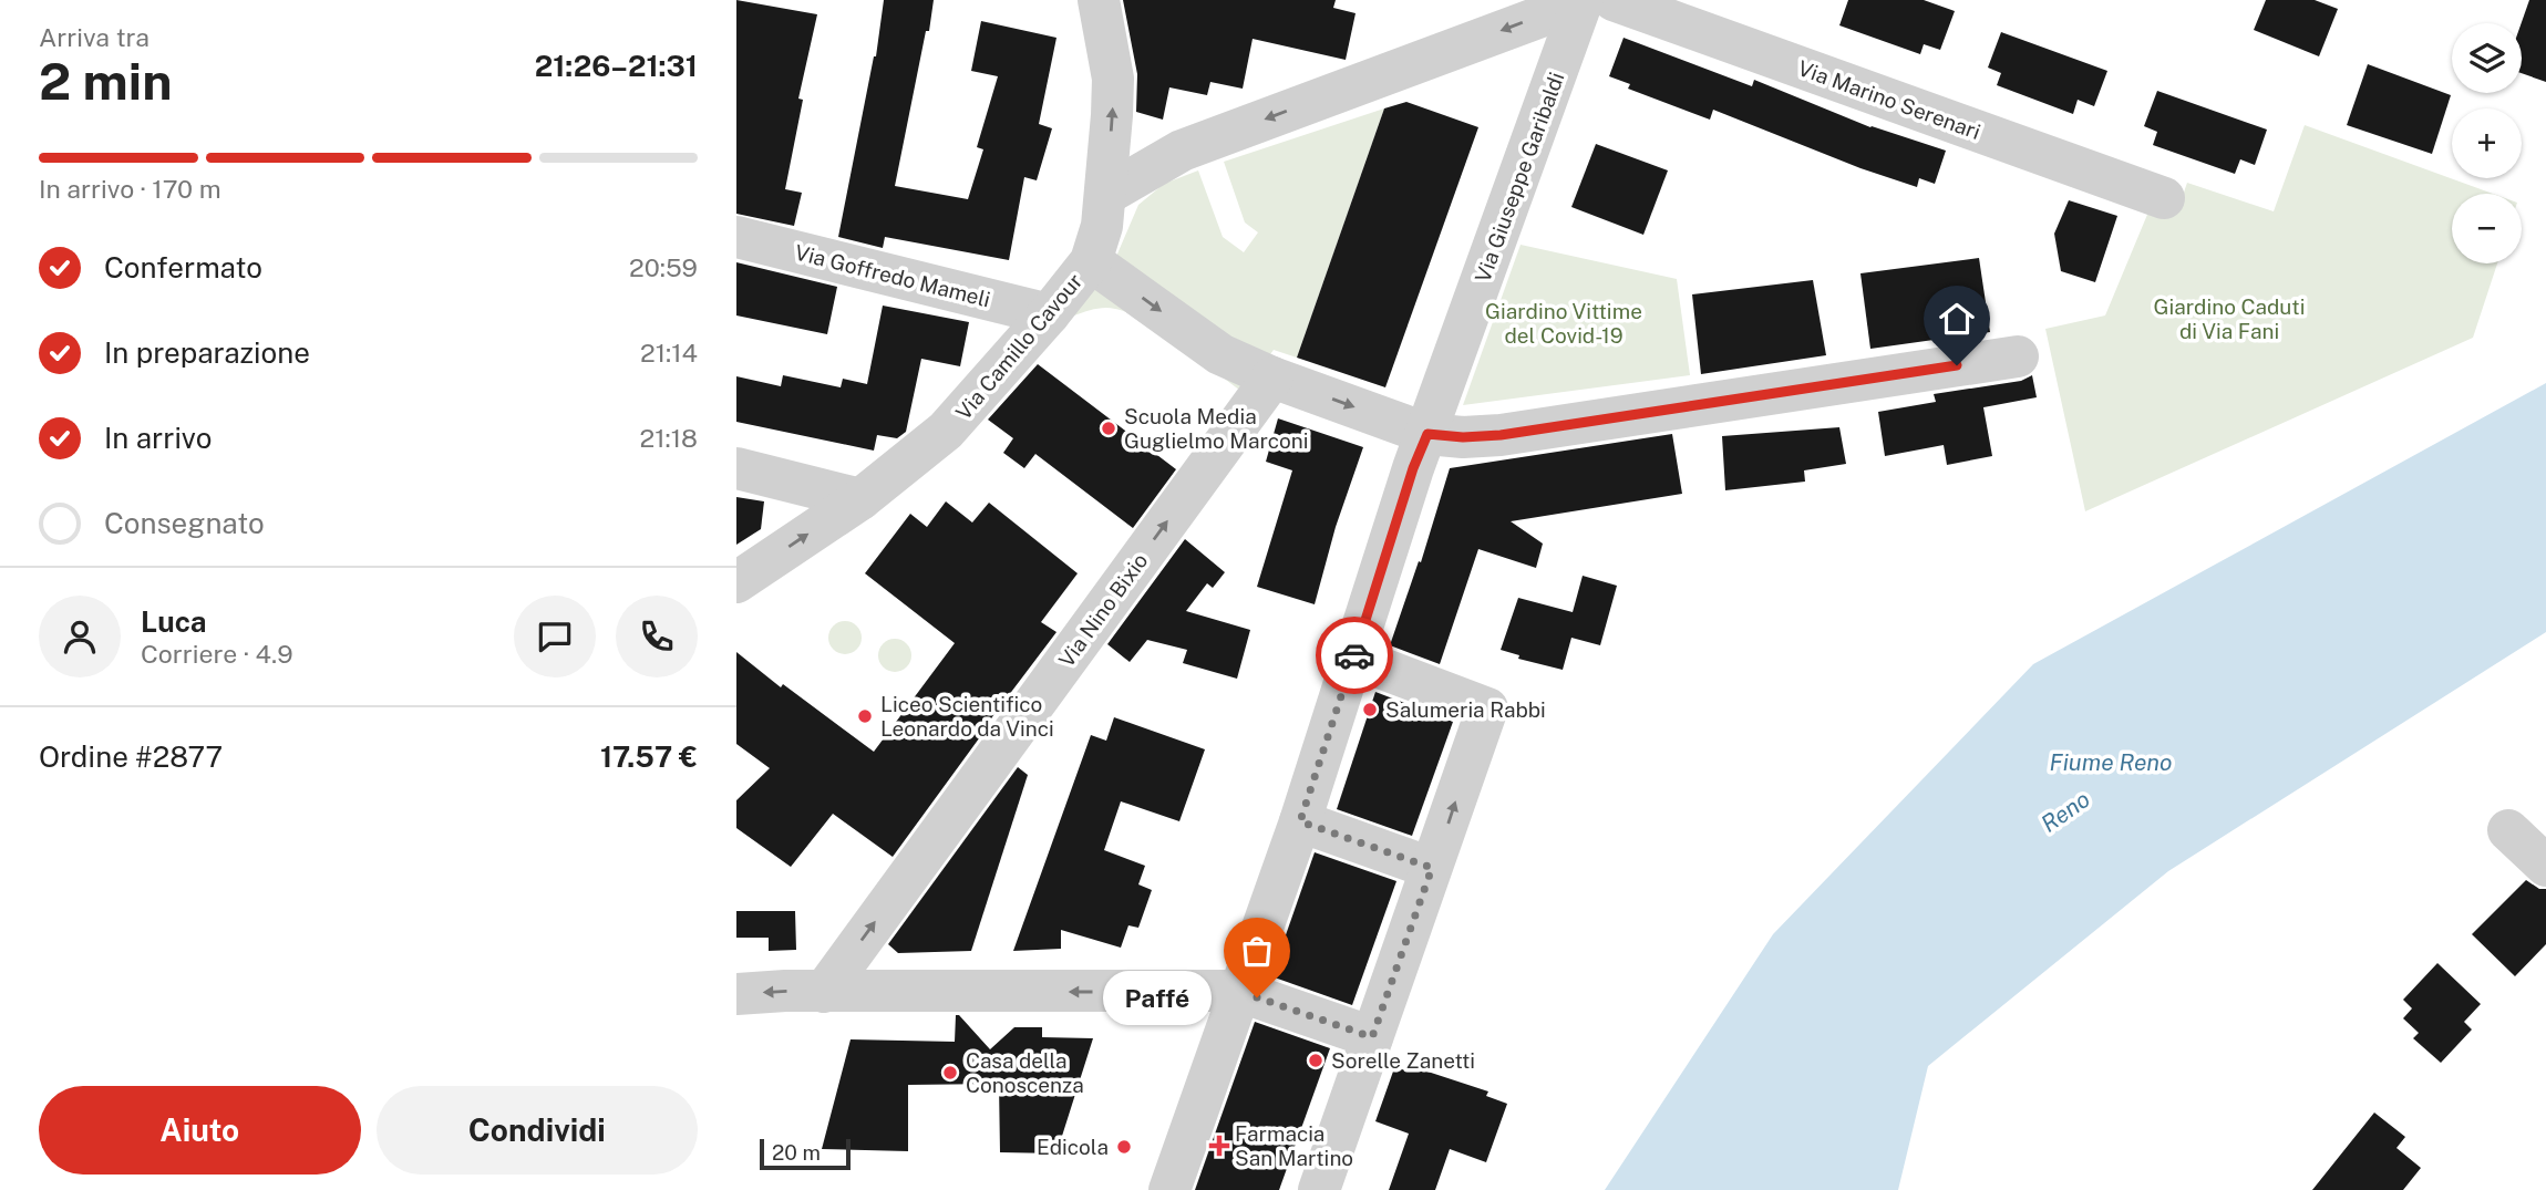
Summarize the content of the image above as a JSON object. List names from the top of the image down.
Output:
{
  "streets": {
    "street": [
      "Via Marino Serenari",
      "Via Giuseppe Garibaldi",
      "Via Goffredo Mameli",
      "Via Camillo Cavour",
      "Via Nino Bixio"
    ]
  },
  "crossings": [
    ["Via Goffredo Mameli", "Via Camillo Cavour"]
  ],
  "one_way": ["Via Camillo Cavour", "Via Nino Bixio"],
  "water": ["Fiume Reno", "Reno"],
  "parks": ["Giardino Caduti di Via Fani", "Giardino Vittime del Covid-19"],
  "places": {
    "other": [
      "Scuola Media Guglielmo Marconi",
      "Salumeria Rabbi",
      "Liceo Scientifico Leonardo da Vinci",
      "Paffé",
      "Sorelle Zanetti",
      "Casa della Conoscenza",
      "Edicola"
    ],
    "health": ["Farmacia San Martino"]
  },
  "scale_bar": "20 m",
  "page": {
    "heading": ["2 min", "Arriva tra", "21:26–21:31"],
    "panel": [
      "Luca",
      "Corriere · 4.9",
      "Ordine #2877",
      "17.57 €"
    ],
    "map_buttons": ["+", "−"],
    "bar": "In arrivo · 170 m",
    "list": [
      ["Confermato", "20:59"],
      ["In preparazione", "21:14"],
      ["In arrivo", "21:18"],
      "Consegnato"
    ],
    "bubble": "Paffé",
    "buttons": ["Aiuto", "Condividi"],
    "scale": "20 m"
  }
}
